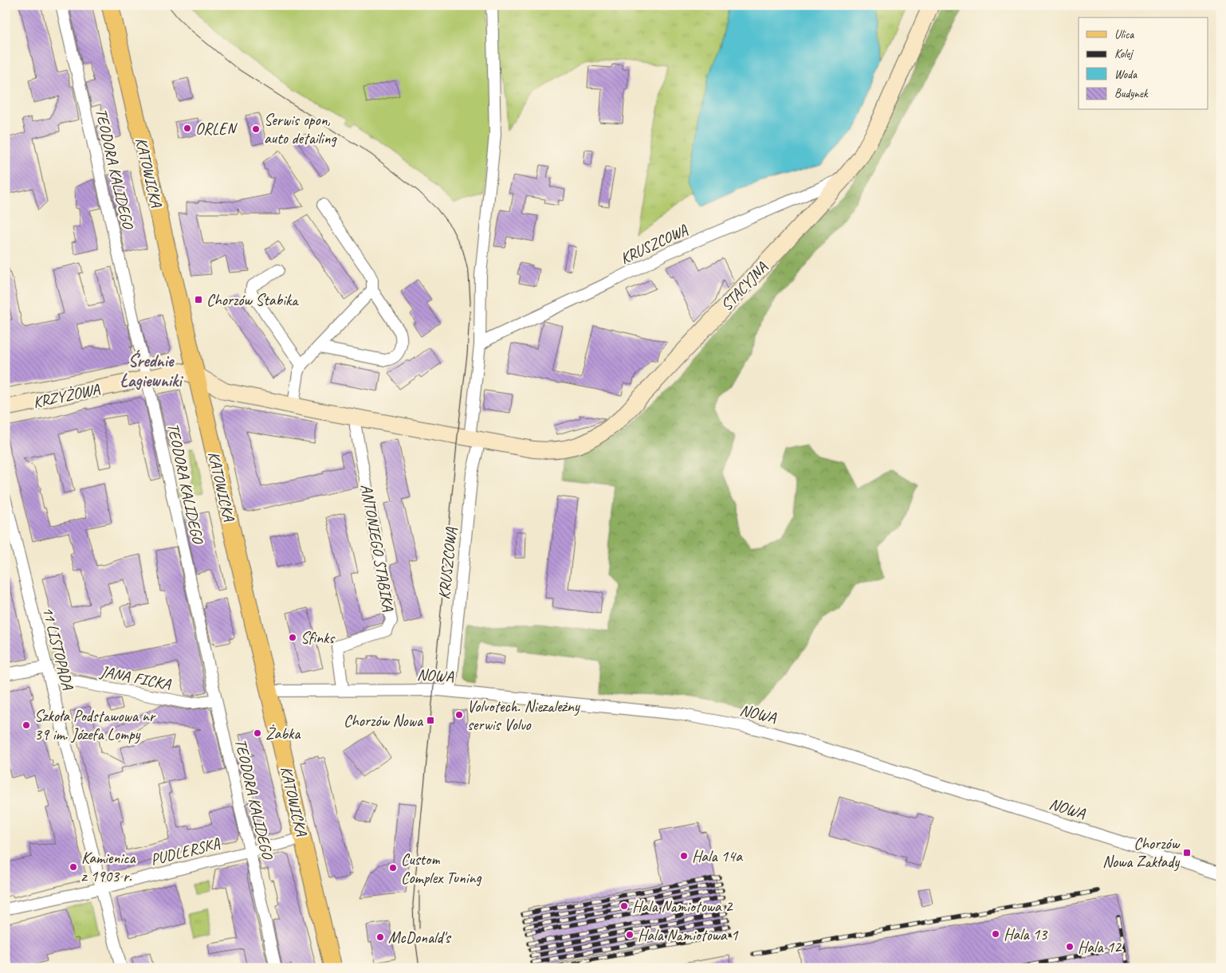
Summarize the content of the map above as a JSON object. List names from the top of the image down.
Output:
{
  "streets": {
    "main road": ["KATOWICKA"],
    "street": [
      "TEODORA KALIDEGO",
      "KRUSZCOWA",
      "STACYJNA",
      "KRZYŻOWA",
      "ANTONIEGO STABIKA",
      "11 LISTOPADA",
      "NOWA",
      "JANA FICKA",
      "PUDLERSKA"
    ]
  },
  "crossings": [
    ["TEODORA KALIDEGO", "KRZYŻOWA"],
    ["TEODORA KALIDEGO", "JANA FICKA"],
    ["TEODORA KALIDEGO", "PUDLERSKA"],
    ["KATOWICKA", "KRZYŻOWA"],
    ["KATOWICKA", "NOWA"],
    ["KATOWICKA", "PUDLERSKA"],
    ["KRUSZCOWA", "STACYJNA"],
    ["KRUSZCOWA", "NOWA"],
    ["ANTONIEGO STABIKA", "NOWA"],
    ["11 LISTOPADA", "JANA FICKA"],
    ["11 LISTOPADA", "PUDLERSKA"]
  ],
  "districts": ["Średnie Łagiewniki"],
  "places": {
    "other": [
      "ORLEN",
      "Serwis opon, auto detailing",
      "Sfinks",
      "Volvotech. Niezależny serwis Volvo",
      "Szkoła Podstawowa nr 39 im. Józefa Lompy",
      "Żabka",
      "Hala 14a",
      "Kamienica z 1903 r.",
      "Custom Complex Tuning",
      "Hala Namiotowa 2",
      "Hala 13",
      "Hala Namiotowa 1",
      "McDonald's",
      "Hala 12"
    ],
    "transit": ["Chorzów Stabika", "Chorzów Nowa", "Chorzów Nowa Zakłady"]
  },
  "legend": [
    "Ulica",
    "Kolej",
    "Woda",
    "Budynek"
  ]
}
